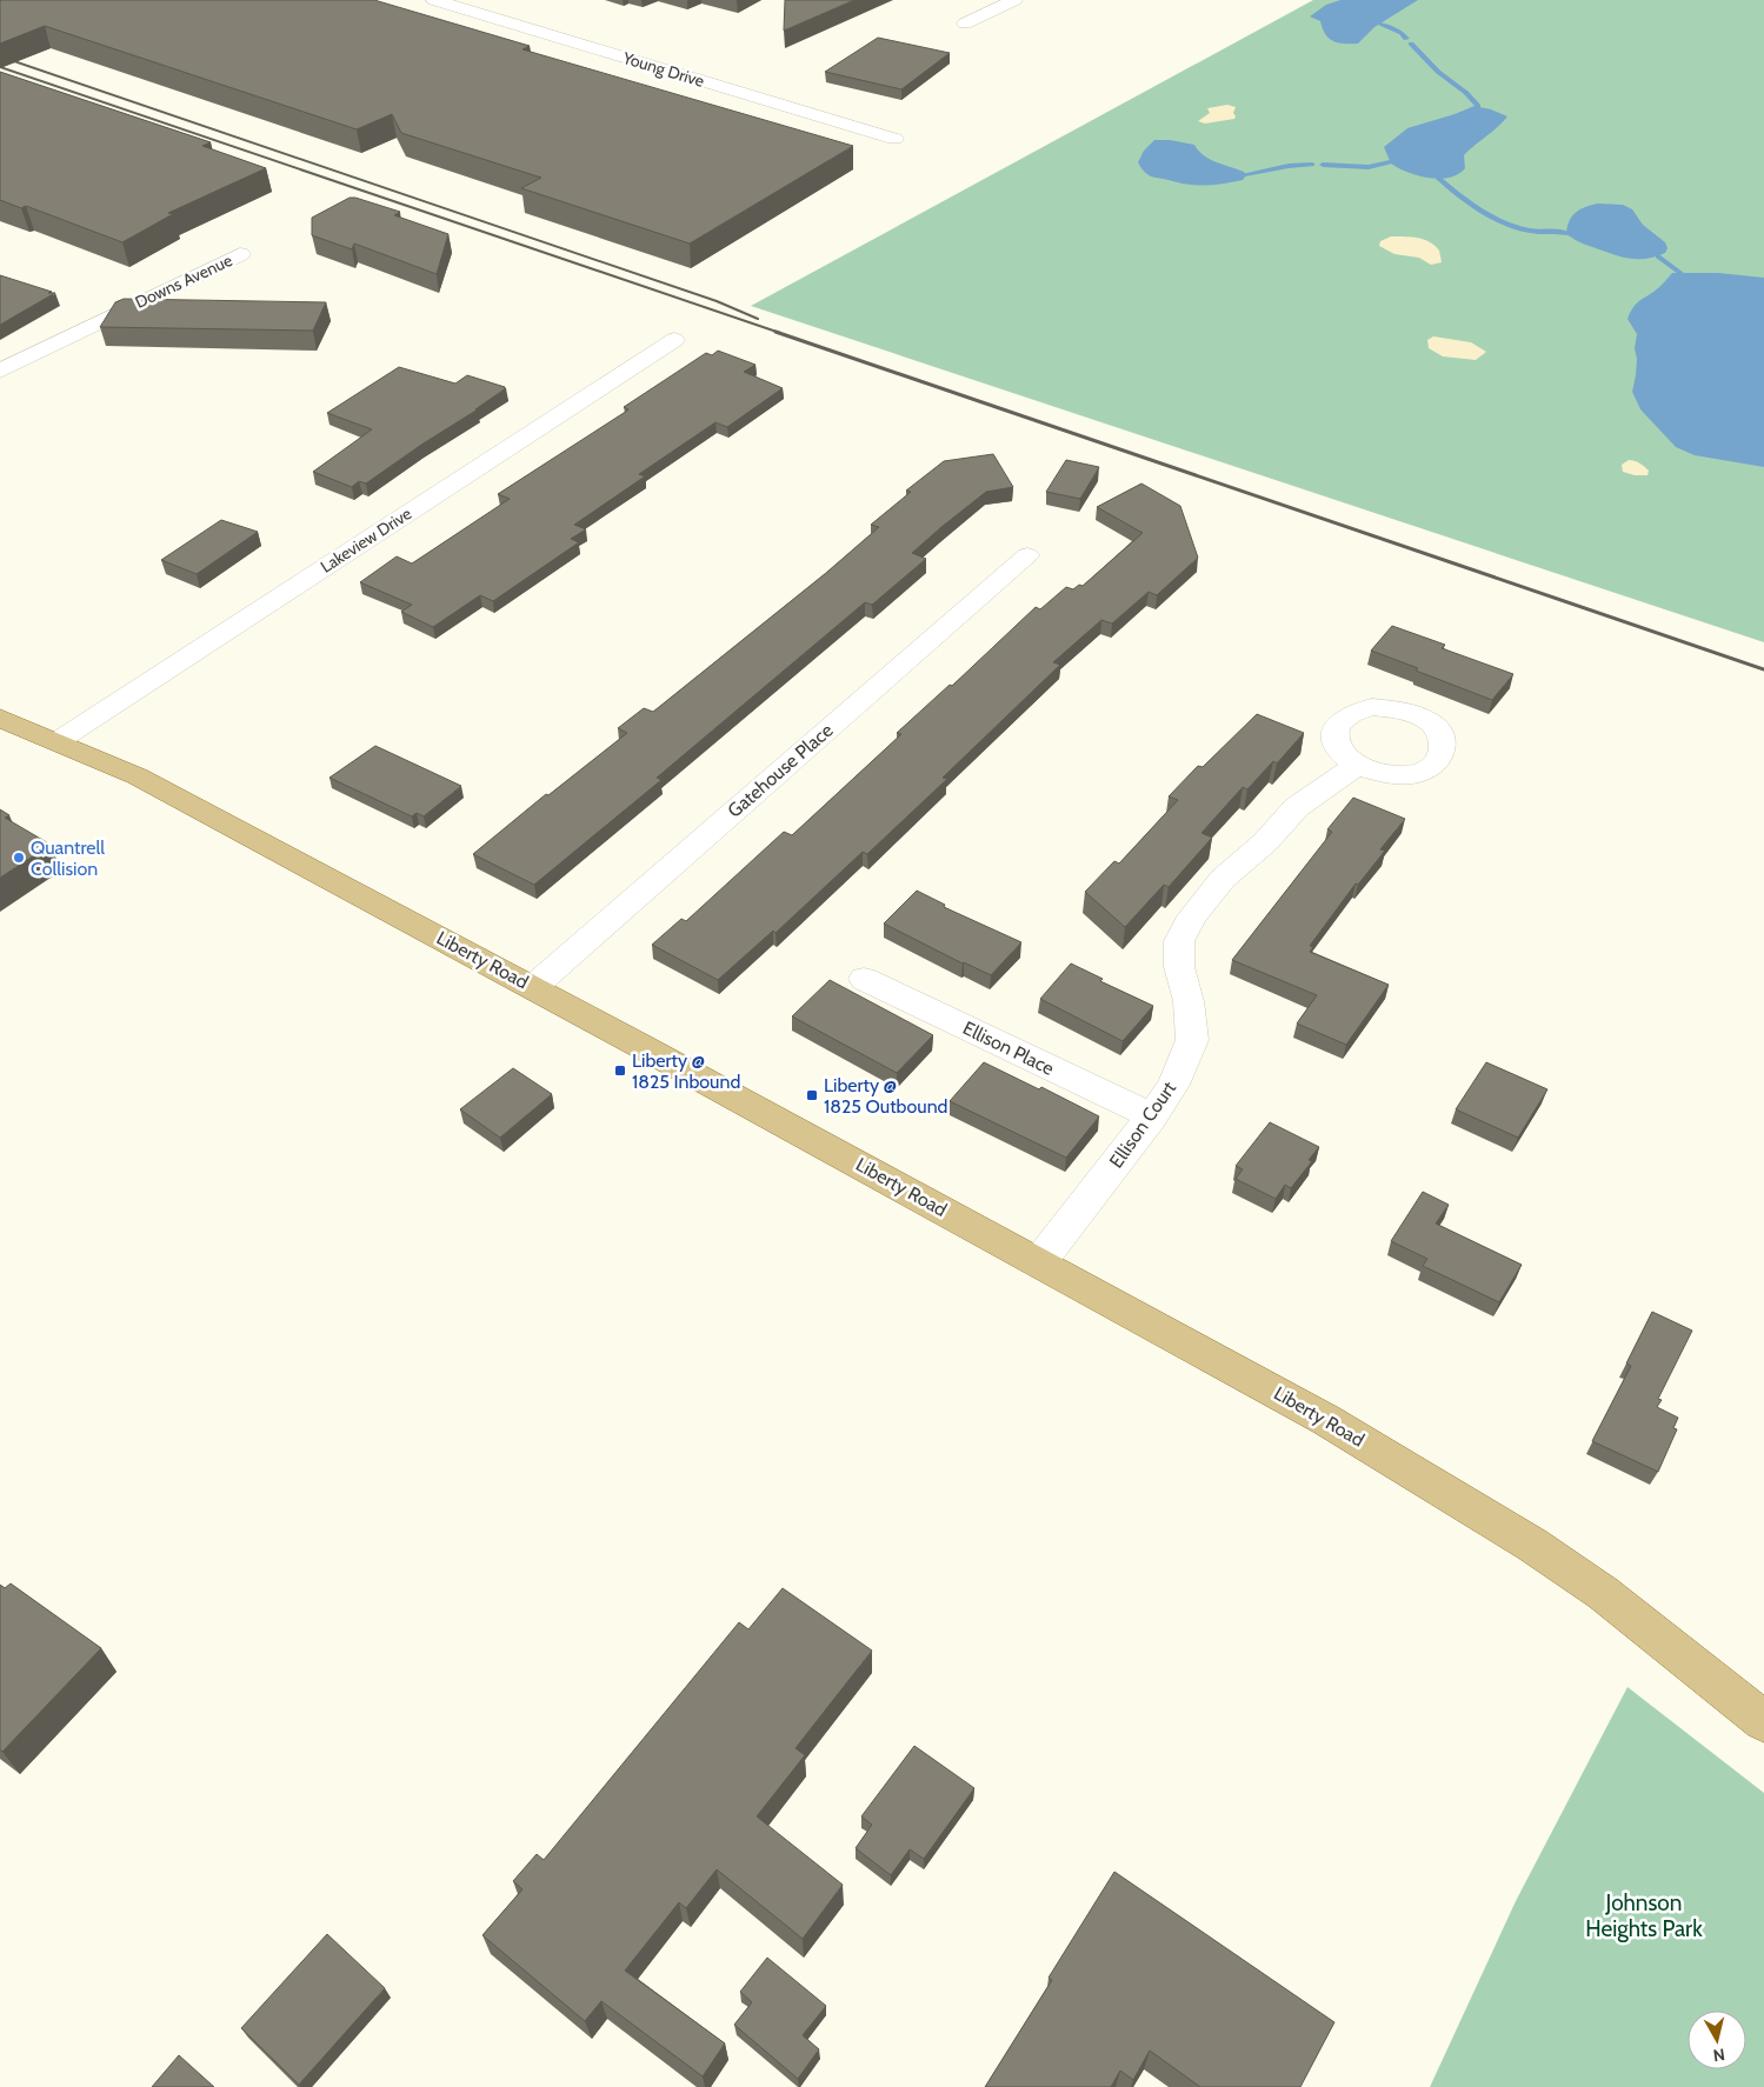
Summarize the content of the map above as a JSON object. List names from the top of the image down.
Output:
{
  "streets": {
    "main road": ["Liberty Road"],
    "street": [
      "Young Drive",
      "Downs Avenue",
      "Lakeview Drive",
      "Gatehouse Place",
      "Ellison Place",
      "Ellison Court"
    ]
  },
  "crossings": [
    ["Lakeview Drive", "Liberty Road"],
    ["Gatehouse Place", "Liberty Road"],
    ["Liberty Road", "Ellison Court"],
    ["Ellison Place", "Ellison Court"]
  ],
  "parks": ["Johnson Heights Park"],
  "places": {
    "other": ["Quantrell Collision"],
    "transit": ["Liberty @ 1825 Inbound", "Liberty @ 1825 Outbound"]
  },
  "north": "bottom"
}
